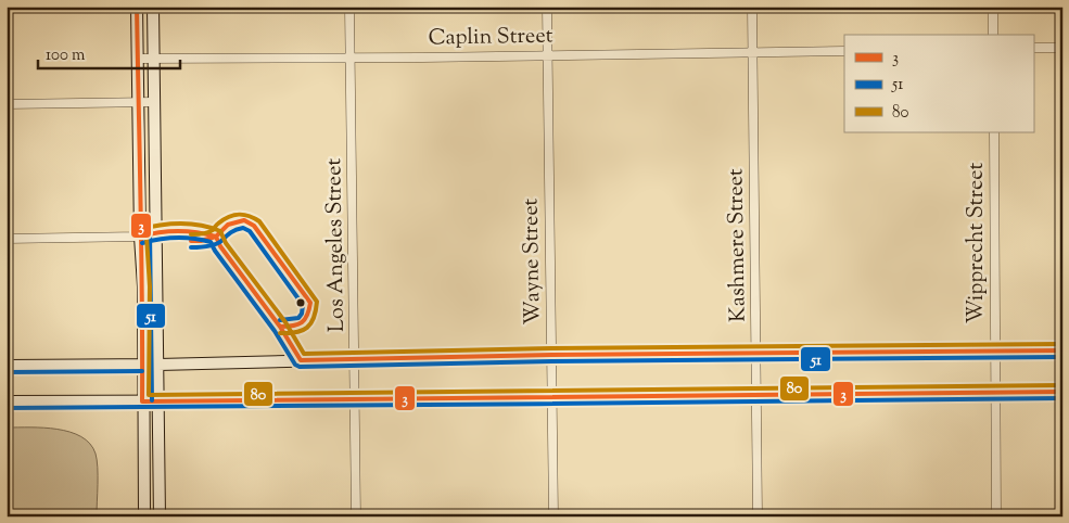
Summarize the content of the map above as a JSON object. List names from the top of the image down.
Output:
{
  "streets": {
    "street": [
      "Caplin Street",
      "Wipprecht Street",
      "Los Angeles Street",
      "Kashmere Street",
      "Wayne Street"
    ]
  },
  "crossings": [
    ["Caplin Street", "Los Angeles Street"],
    ["Caplin Street", "Kashmere Street"],
    ["Caplin Street", "Wayne Street"]
  ],
  "lines": ["transit line 3", "transit line 80", "transit line 51"],
  "legend": ["3", "51", "80"],
  "scale_bar": "100 m"
}
